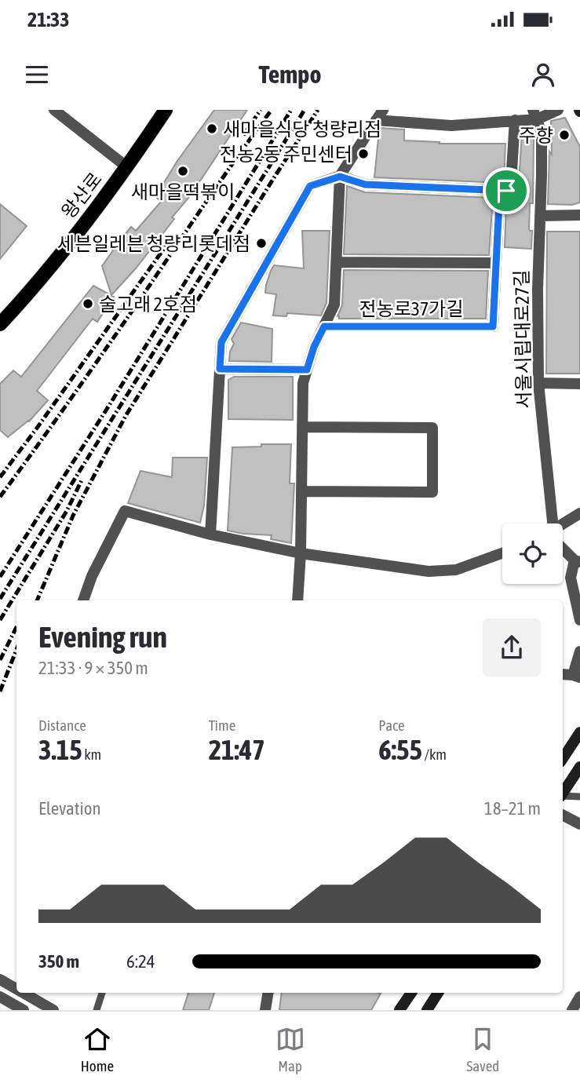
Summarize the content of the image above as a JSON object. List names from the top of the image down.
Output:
{
  "streets": {
    "main road": ["왕산로"],
    "street": ["전농로37가길", "서울시립대로27길"]
  },
  "places": [
    "새마을식당 청량리점",
    "주향",
    "전농2동 주민센터",
    "새마을떡볶이",
    "세븐일레븐 청량리롯데점",
    "술고래 2호점"
  ],
  "page": {
    "status": "21:33",
    "header": "Tempo",
    "heading": ["Evening run", "21:33 · 9 × 350 m"],
    "stats": [
      ["Distance", "3.15 km"],
      ["Time", "21:47"],
      ["Pace", "6:55 /km"]
    ],
    "chart": ["Elevation", "18–21 m"],
    "list": [
      {
        "name": "350 m",
        "note": "6:24"
      }
    ],
    "tabs": ["Home", "Map", "Saved"]
  }
}
